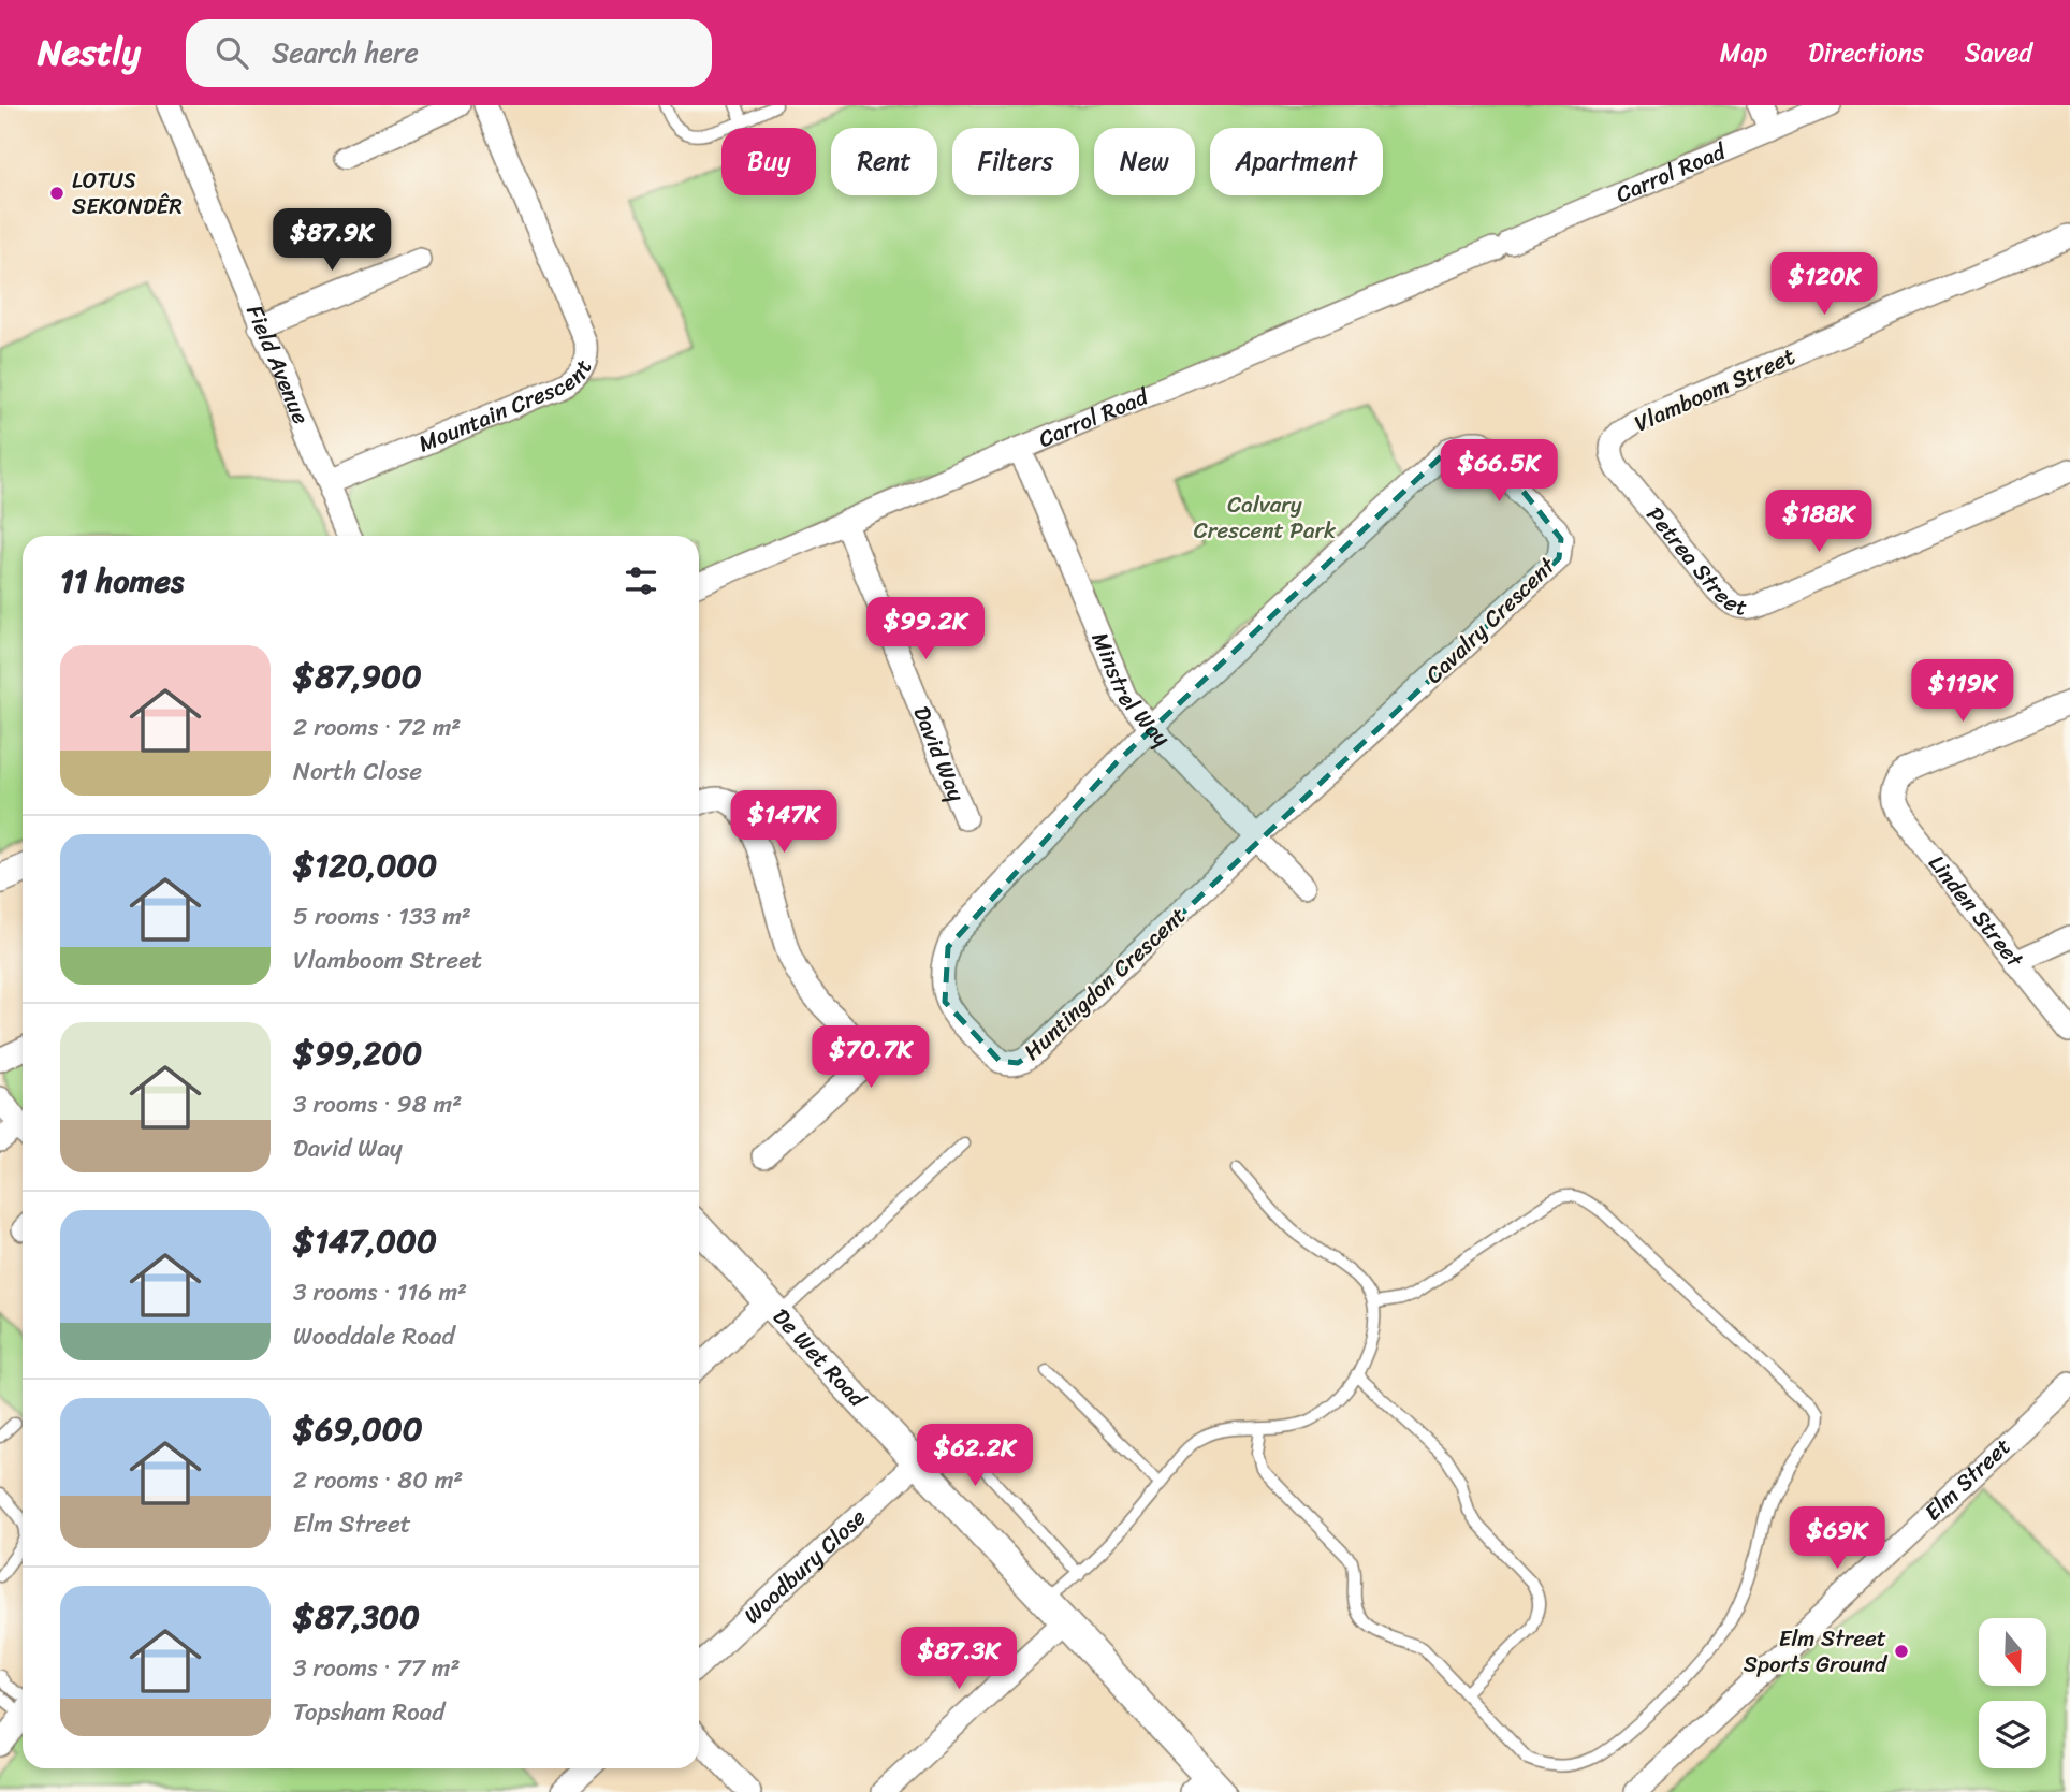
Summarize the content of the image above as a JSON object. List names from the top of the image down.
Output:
{
  "streets": {
    "street": [
      "Carrol Road",
      "Field Avenue",
      "Vlamboom Street",
      "Mountain Crescent",
      "Petrea Street",
      "Cavalry Crescent",
      "Minstrel Way",
      "David Way",
      "Linden Street",
      "Huntingdon Crescent",
      "De Wet Road",
      "Elm Street",
      "Woodbury Close"
    ]
  },
  "crossings": [
    ["Carrol Road", "Minstrel Way"],
    ["Carrol Road", "David Way"],
    ["Field Avenue", "Mountain Crescent"],
    ["Vlamboom Street", "Petrea Street"],
    ["Cavalry Crescent", "Minstrel Way"],
    ["Cavalry Crescent", "Huntingdon Crescent"],
    ["Minstrel Way", "Huntingdon Crescent"],
    ["De Wet Road", "Woodbury Close"]
  ],
  "parks": ["Calvary Crescent Park"],
  "places": ["LOTUS SEKONDÊR", "Elm Street Sports Ground"],
  "north": "bottom",
  "page": {
    "header": "Nestly",
    "search": "Search here",
    "nav": ["Map", "Directions", "Saved"],
    "chip": [
      "Buy",
      "Rent",
      "Filters",
      "New",
      "Apartment"
    ],
    "price": [
      "$87.9K",
      "$120K",
      "$66.5K",
      "$188K",
      "$99.2K",
      "$119K",
      "$147K",
      "$70.7K",
      "$62.2K",
      "$69K",
      "$87.3K"
    ],
    "heading": "11 homes",
    "list": [
      {
        "name": "$87,900",
        "note": "2 rooms · 72 m² · North Close"
      },
      {
        "name": "$120,000",
        "note": "5 rooms · 133 m² · Vlamboom Street"
      },
      {
        "name": "$99,200",
        "note": "3 rooms · 98 m² · David Way"
      },
      {
        "name": "$147,000",
        "note": "3 rooms · 116 m² · Wooddale Road"
      },
      {
        "name": "$69,000",
        "note": "2 rooms · 80 m² · Elm Street"
      },
      {
        "name": "$87,300",
        "note": "3 rooms · 77 m² · Topsham Road"
      }
    ]
  }
}
